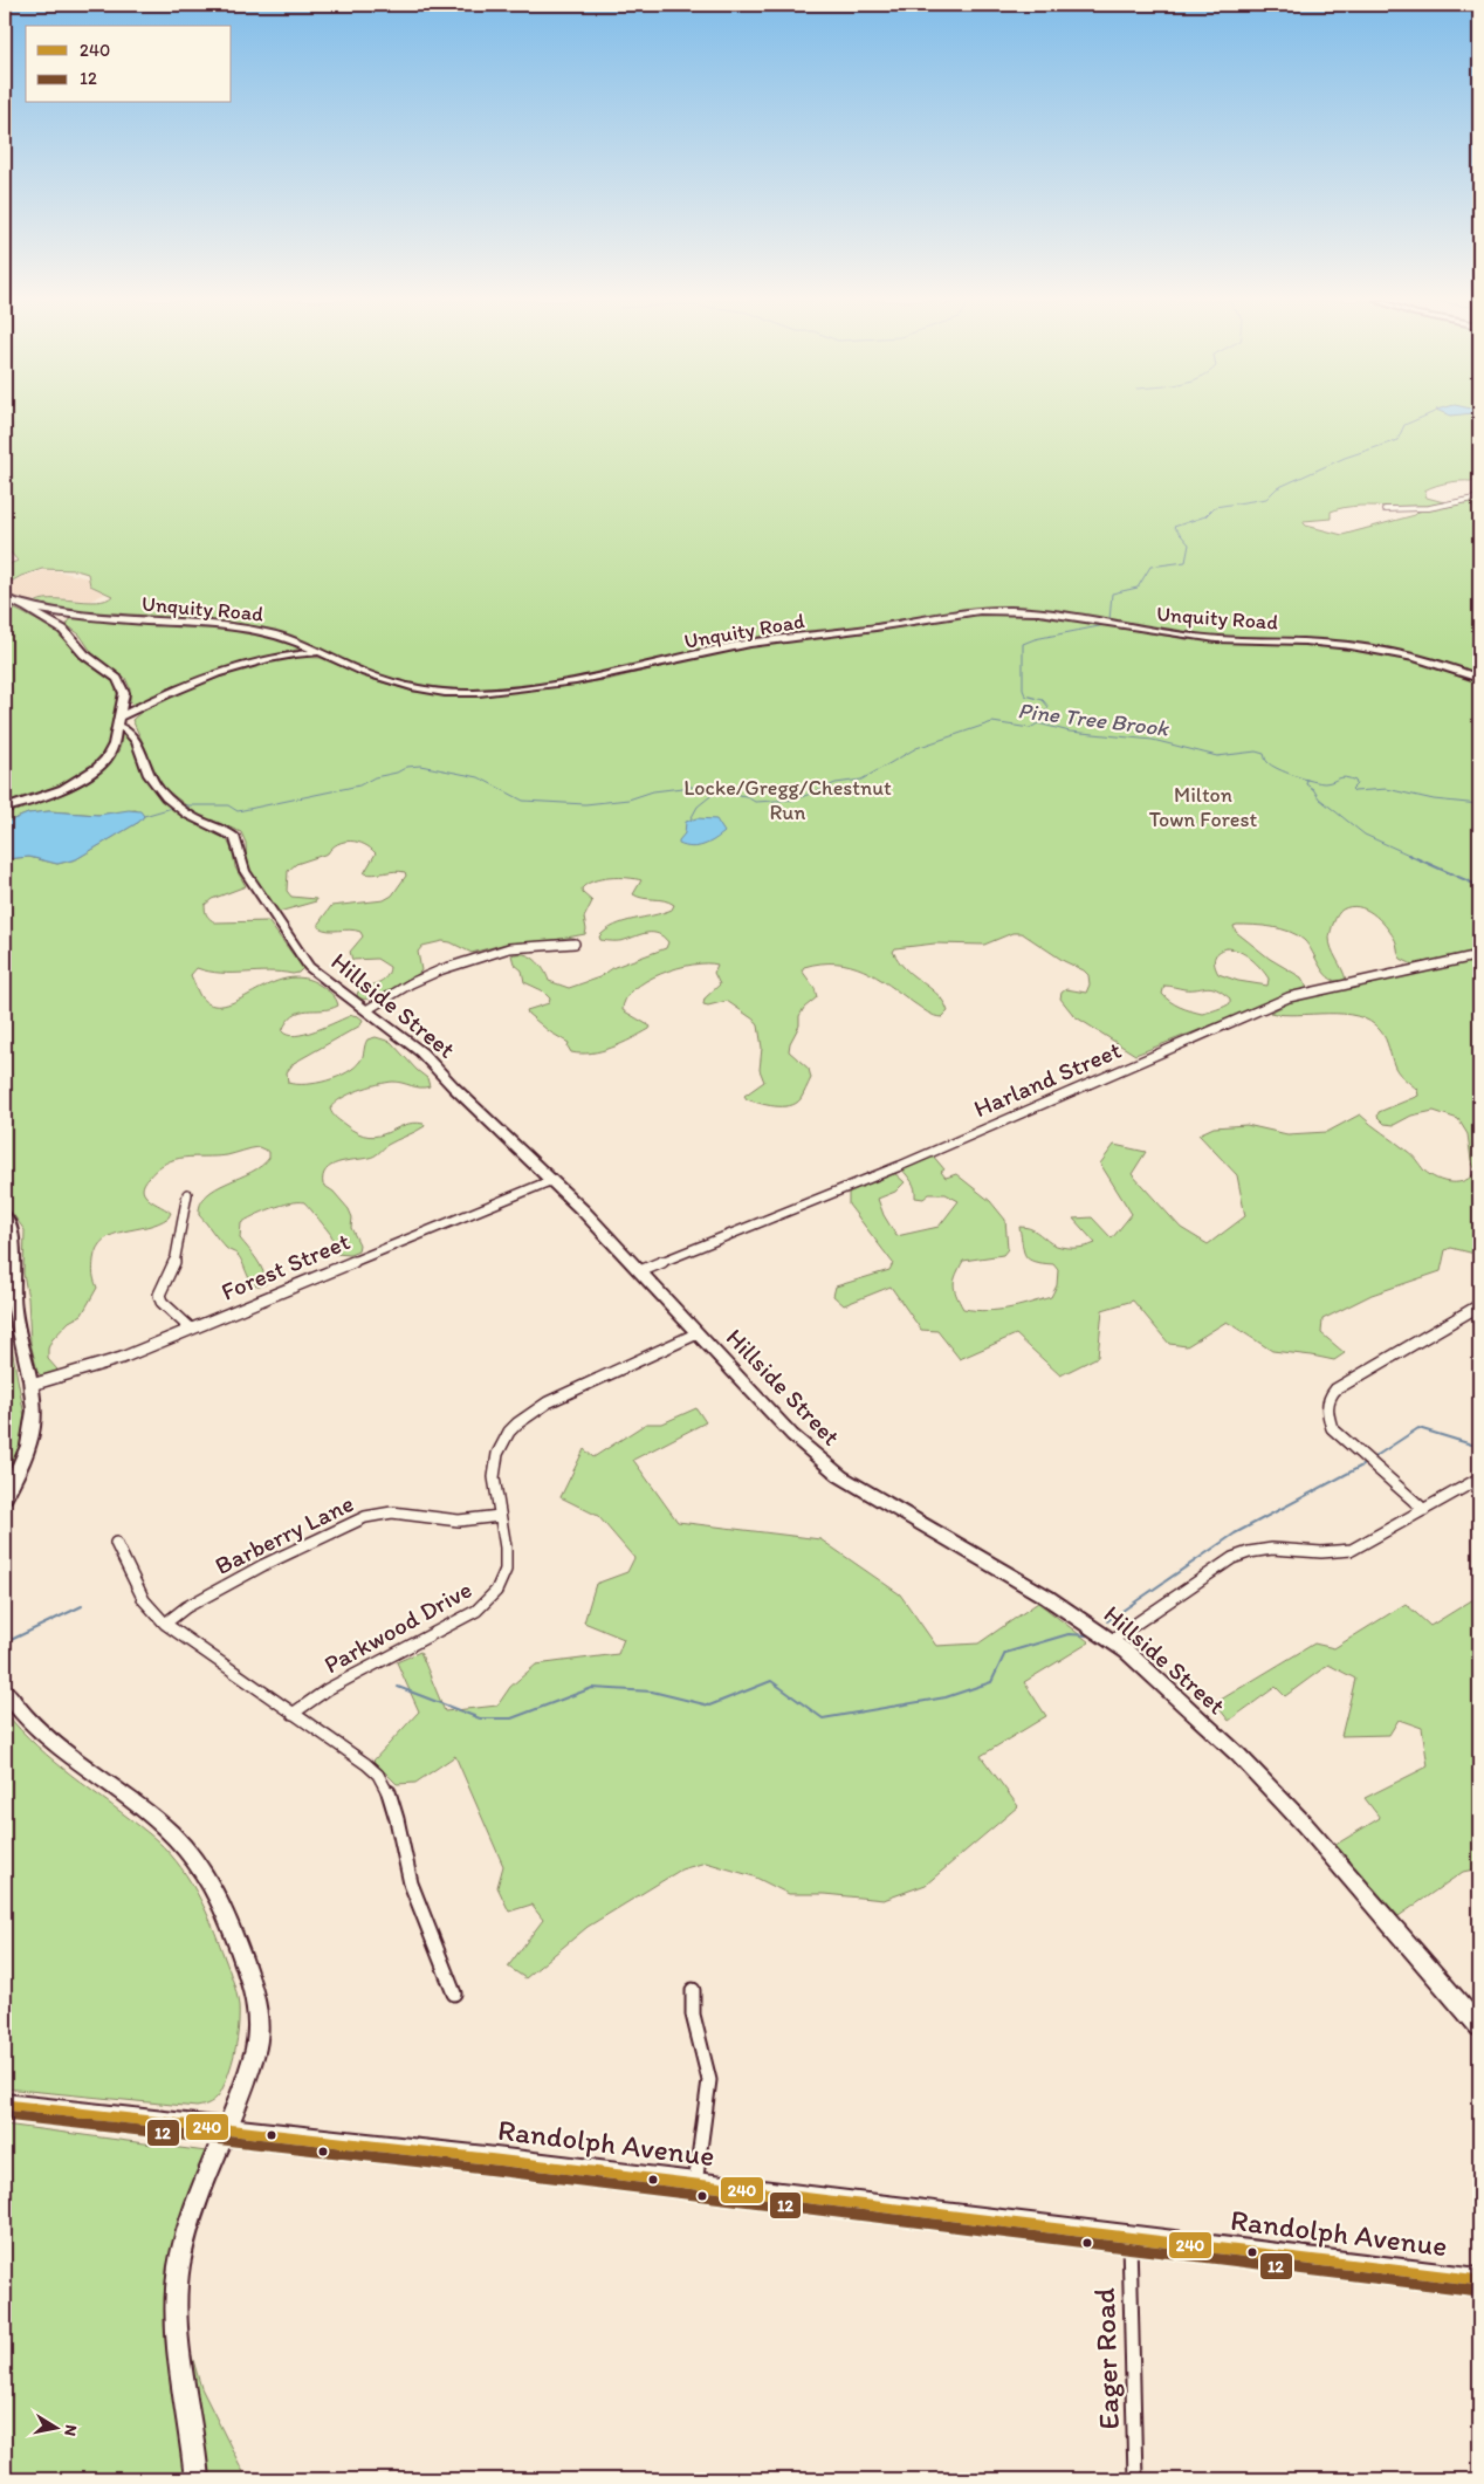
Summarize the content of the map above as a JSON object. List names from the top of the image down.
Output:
{
  "streets": {
    "main road": ["Unquity Road", "Hillside Street", "Randolph Avenue"],
    "street": [
      "Harland Street",
      "Forest Street",
      "Barberry Lane",
      "Parkwood Drive",
      "Eager Road"
    ]
  },
  "crossings": [
    ["Hillside Street", "Harland Street"],
    ["Hillside Street", "Forest Street"],
    ["Hillside Street", "Parkwood Drive"],
    ["Barberry Lane", "Parkwood Drive"],
    ["Randolph Avenue", "Eager Road"]
  ],
  "water": ["Pine Tree Brook"],
  "parks": ["Locke/Gregg/Chestnut Run", "Milton Town Forest"],
  "lines": ["transit line 240", "transit line 12"],
  "legend": ["240", "12"],
  "north": "right"
}
